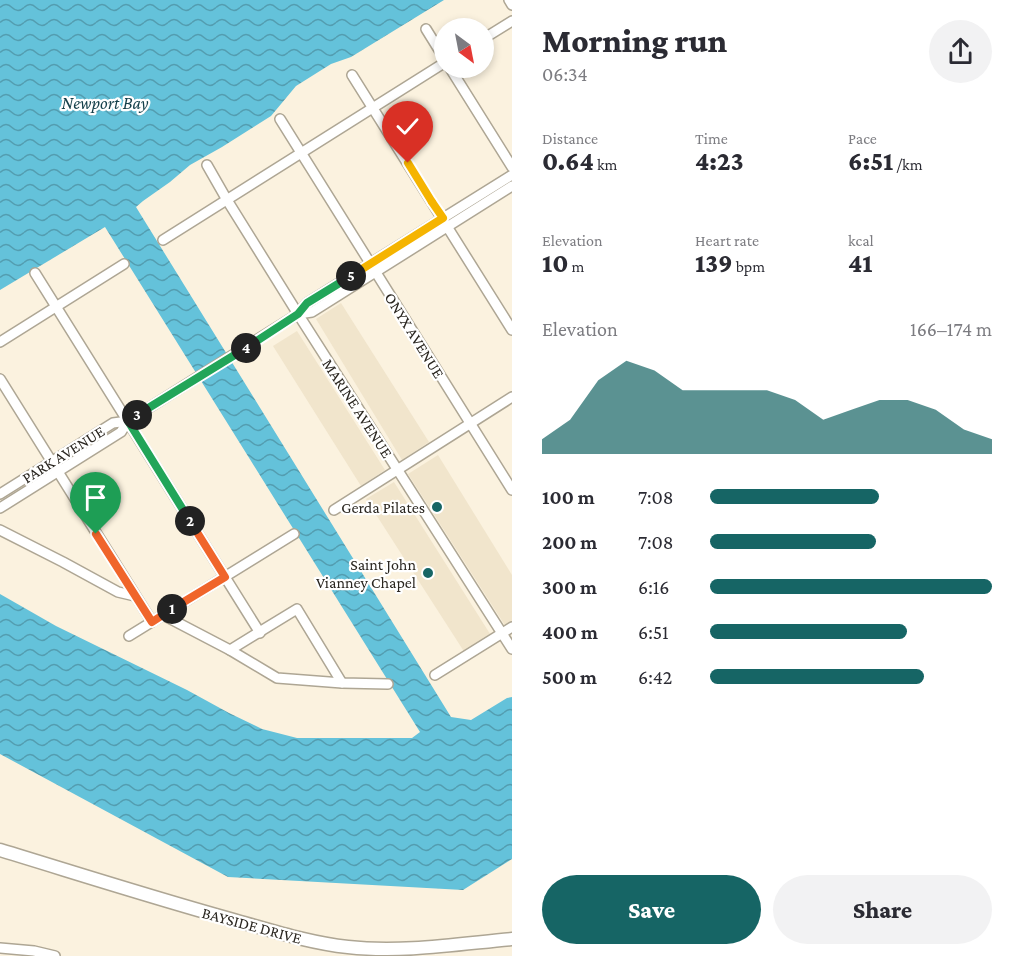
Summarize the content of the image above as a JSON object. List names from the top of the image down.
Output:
{
  "streets": {
    "main road": ["BAYSIDE DRIVE"],
    "street": ["ONYX AVENUE", "MARINE AVENUE", "PARK AVENUE"]
  },
  "crossings": [
    ["ONYX AVENUE", "PARK AVENUE"],
    ["MARINE AVENUE", "PARK AVENUE"]
  ],
  "water": ["Newport Bay"],
  "places": ["Gerda Pilates", "Saint John Vianney Chapel"],
  "north": "bottom right",
  "page": {
    "heading": ["Morning run", "06:34"],
    "stats": [
      ["Distance", "0.64 km"],
      ["Time", "4:23"],
      ["Pace", "6:51 /km"],
      ["Elevation", "10 m"],
      ["Heart rate", "139 bpm"],
      ["kcal", "41"]
    ],
    "pins": [
      "5",
      "4",
      "3",
      "2",
      "1"
    ],
    "chart": ["Elevation", "166–174 m"],
    "list": [
      {
        "name": "100 m",
        "note": "7:08"
      },
      {
        "name": "200 m",
        "note": "7:08"
      },
      {
        "name": "300 m",
        "note": "6:16"
      },
      {
        "name": "400 m",
        "note": "6:51"
      },
      {
        "name": "500 m",
        "note": "6:42"
      }
    ],
    "buttons": ["Save", "Share"]
  }
}
